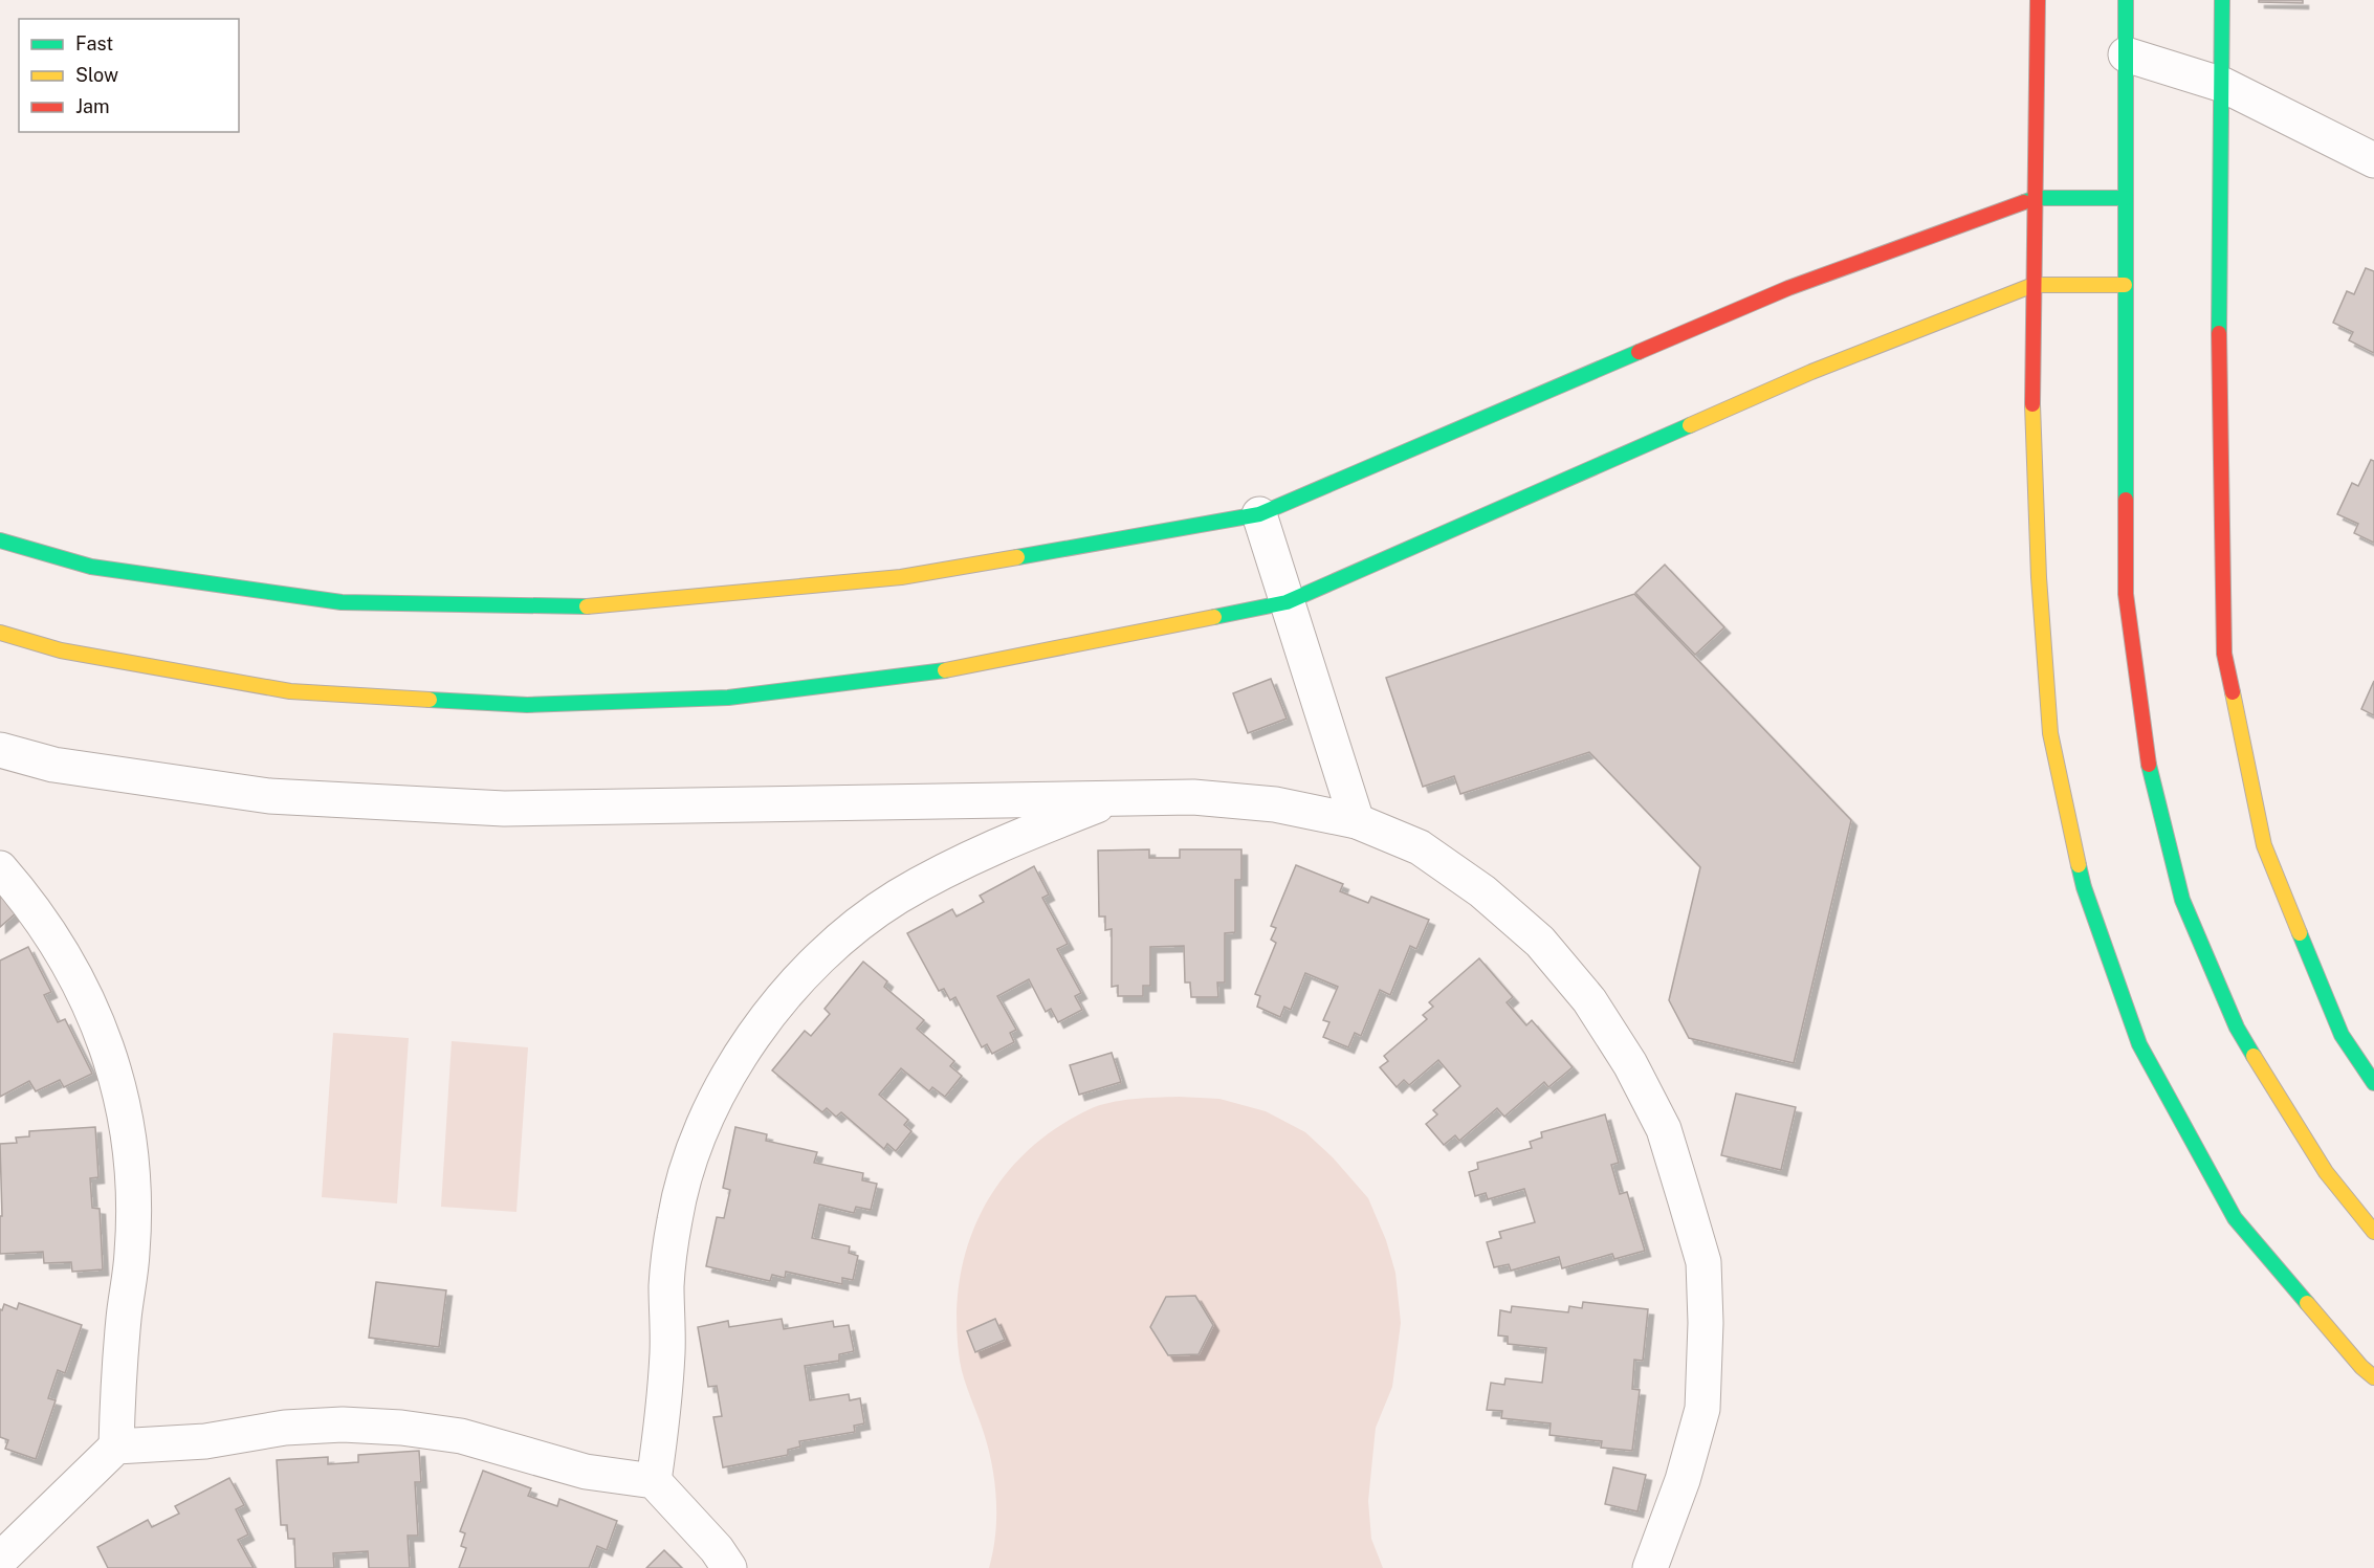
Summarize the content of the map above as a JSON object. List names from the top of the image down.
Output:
{
  "legend": ["Fast", "Slow", "Jam"]
}
